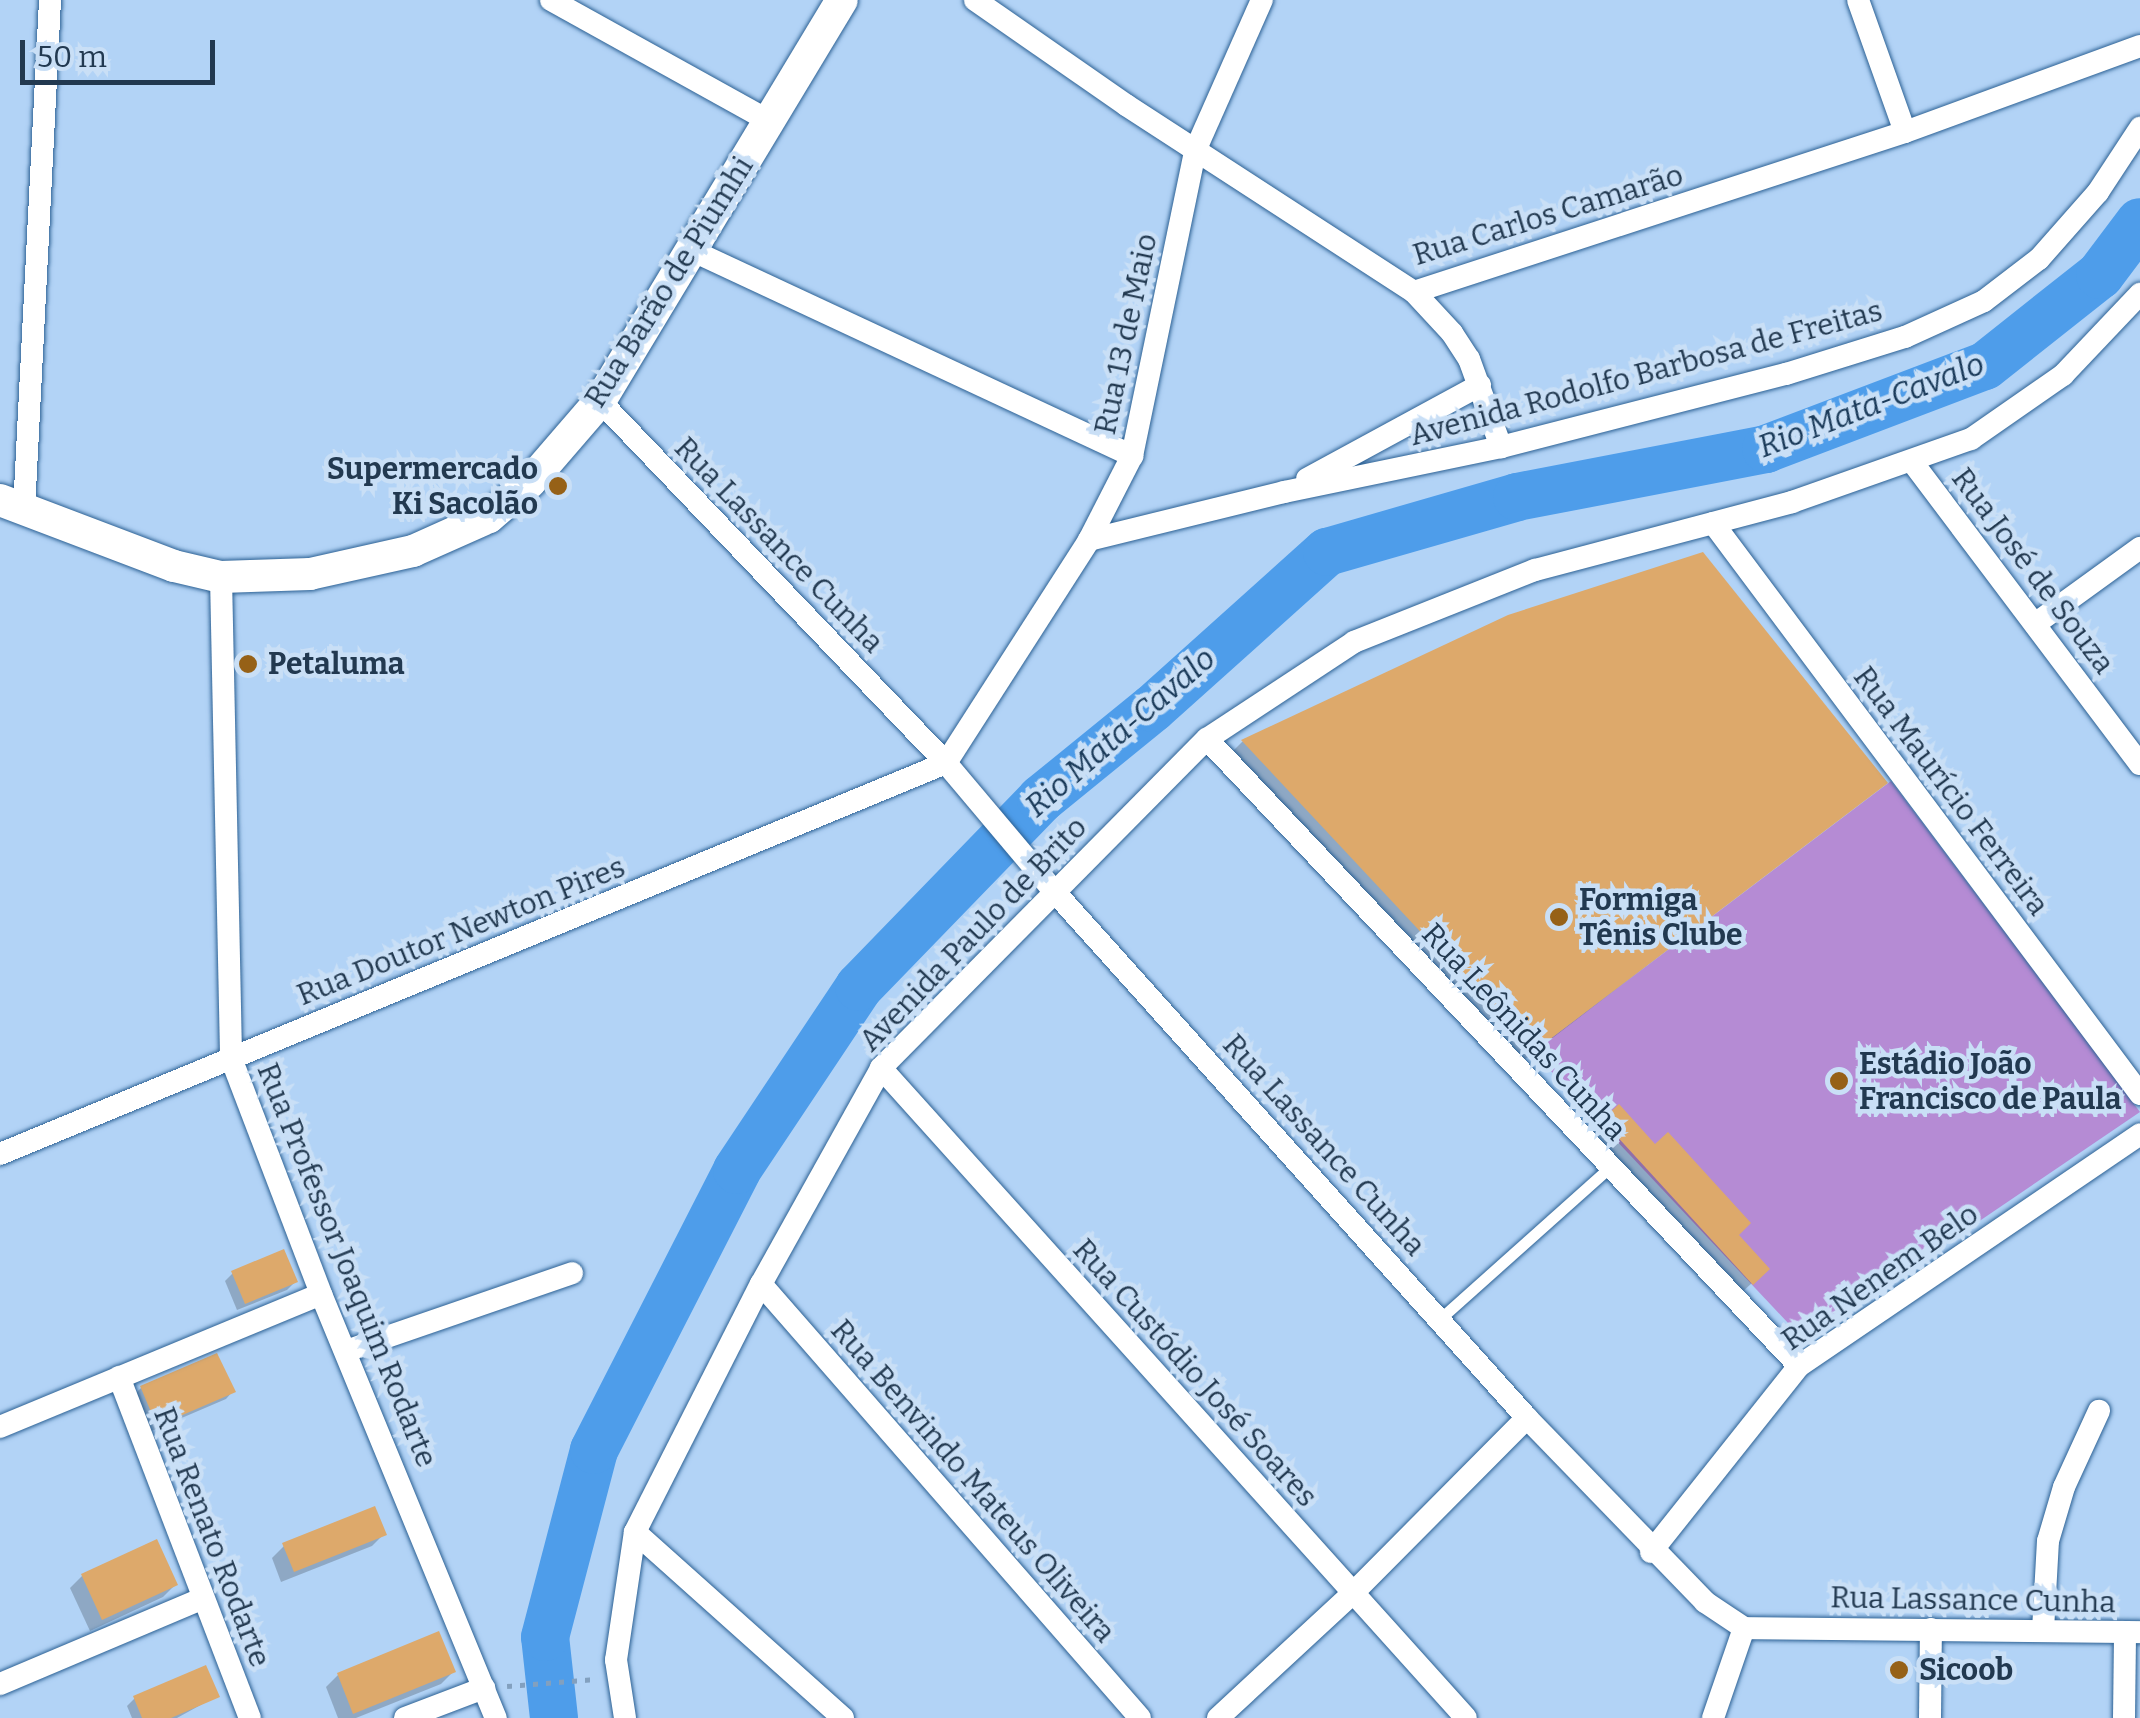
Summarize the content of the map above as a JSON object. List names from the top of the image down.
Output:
{
  "streets": {
    "main road": ["Rua Barão de Piumhi"],
    "street": [
      "Rua Carlos Camarão",
      "Rua 13 de Maio",
      "Avenida Rodolfo Barbosa de Freitas",
      "Rua Lassance Cunha",
      "Rua José de Souza",
      "Rua Maurício Ferreira",
      "Rua Doutor Newton Pires",
      "Avenida Paulo de Brito",
      "Rua Leônidas Cunha",
      "Rua Professor Joaquim Rodarte",
      "Rua Nenem Belo",
      "Rua Custódio José Soares",
      "Rua Benvindo Mateus Oliveira",
      "Rua Renato Rodarte"
    ]
  },
  "crossings": [
    ["Rua Carlos Camarão", "Rua 13 de Maio"],
    ["Rua Barão de Piumhi", "Rua Lassance Cunha"],
    ["Rua Barão de Piumhi", "Rua Professor Joaquim Rodarte"],
    ["Rua 13 de Maio", "Avenida Rodolfo Barbosa de Freitas"],
    ["Rua 13 de Maio", "Rua Lassance Cunha"],
    ["Rua 13 de Maio", "Rua Doutor Newton Pires"],
    ["Rua Lassance Cunha", "Rua Doutor Newton Pires"],
    ["Rua Lassance Cunha", "Avenida Paulo de Brito"],
    ["Rua Lassance Cunha", "Rua Nenem Belo"],
    ["Rua José de Souza", "Avenida Paulo de Brito"],
    ["Rua Maurício Ferreira", "Avenida Paulo de Brito"],
    ["Rua Doutor Newton Pires", "Rua Professor Joaquim Rodarte"],
    ["Avenida Paulo de Brito", "Rua Leônidas Cunha"],
    ["Avenida Paulo de Brito", "Rua Custódio José Soares"],
    ["Avenida Paulo de Brito", "Rua Benvindo Mateus Oliveira"],
    ["Rua Leônidas Cunha", "Rua Nenem Belo"]
  ],
  "water": ["Rio Mata-Cavalo"],
  "places": [
    "Supermercado Ki Sacolão",
    "Petaluma",
    "Formiga Tênis Clube",
    "Estádio João Francisco de Paula",
    "Sicoob"
  ],
  "scale_bar": "50 m"
}
